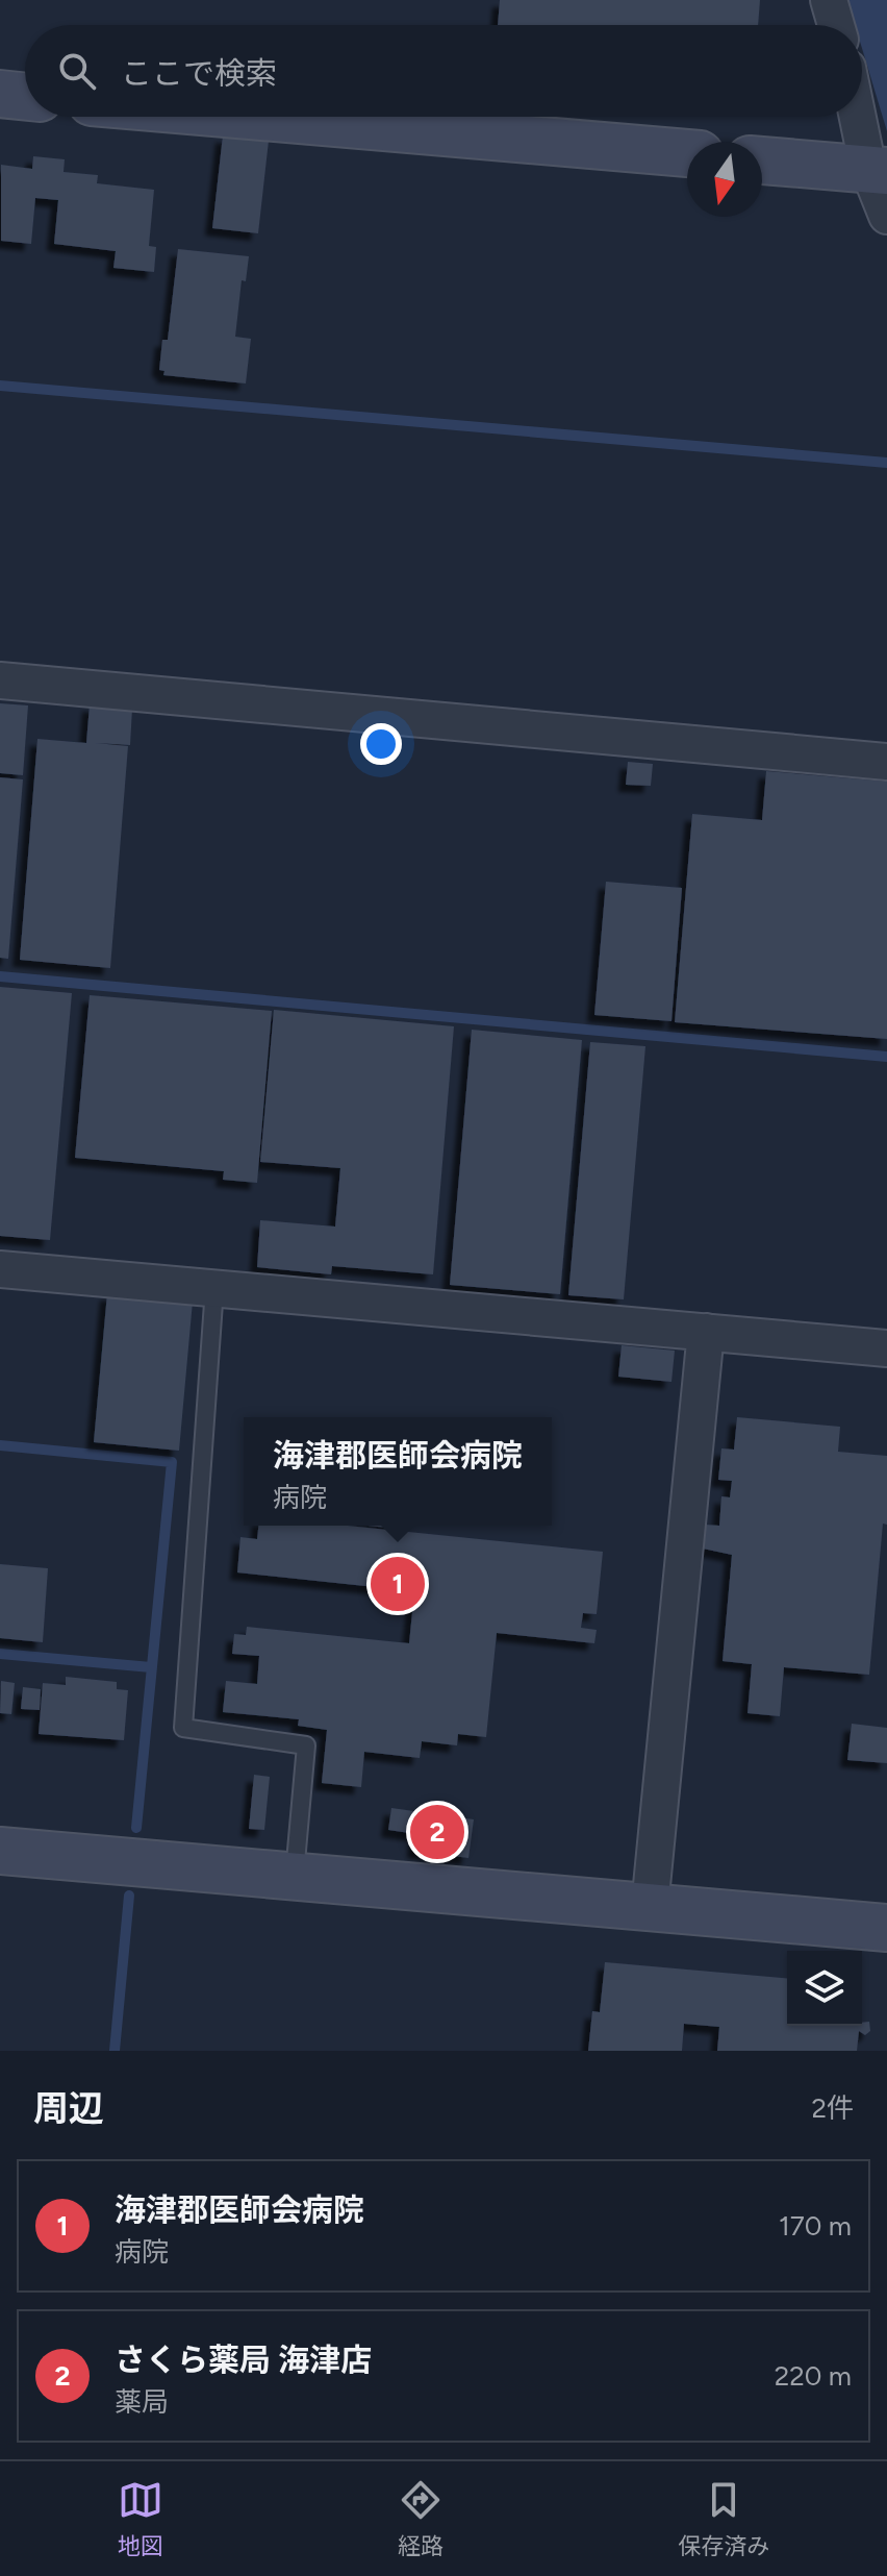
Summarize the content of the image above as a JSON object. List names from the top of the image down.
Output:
{
  "north": "bottom",
  "page": {
    "search": "ここで検索",
    "popup": ["海津郡医師会病院", "病院"],
    "pins": ["1", "2"],
    "heading": ["周辺", "2件"],
    "list": [
      {
        "mark": "1",
        "name": "海津郡医師会病院",
        "note": "病院",
        "value": "170 m"
      },
      {
        "mark": "2",
        "name": "さくら薬局 海津店",
        "note": "薬局",
        "value": "220 m"
      }
    ],
    "nav": ["地図", "経路", "保存済み"]
  }
}
